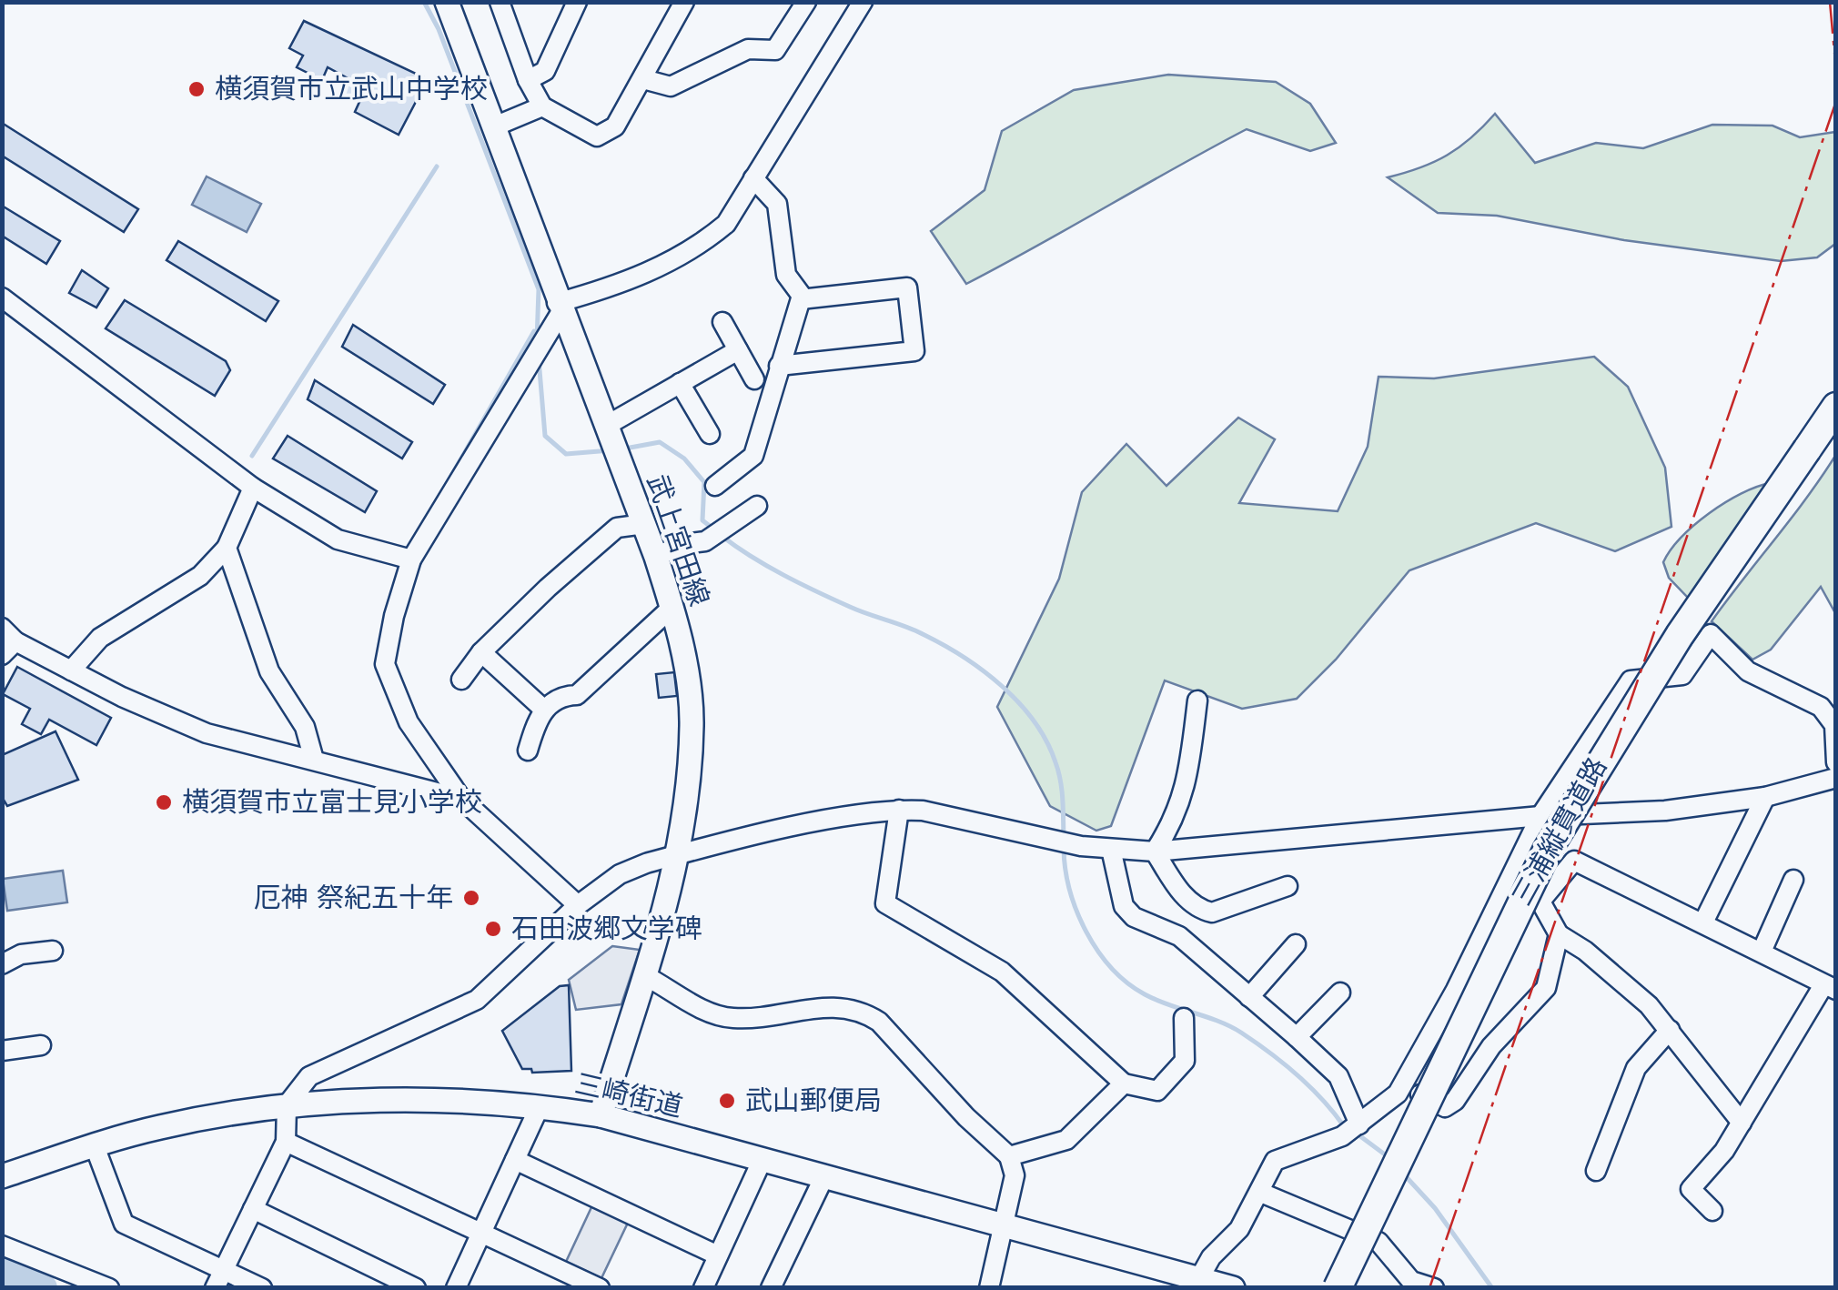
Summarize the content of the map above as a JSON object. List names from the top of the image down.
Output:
{
  "streets": {
    "highway": ["三浦縦貫道路"],
    "main road": ["武上宮田線", "三崎街道"]
  },
  "crossings": [
    ["武上宮田線", "三崎街道"]
  ],
  "places": [
    "横須賀市立武山中学校",
    "横須賀市立富士見小学校",
    "厄神 祭紀五十年",
    "石田波郷文学碑",
    "武山郵便局"
  ]
}
